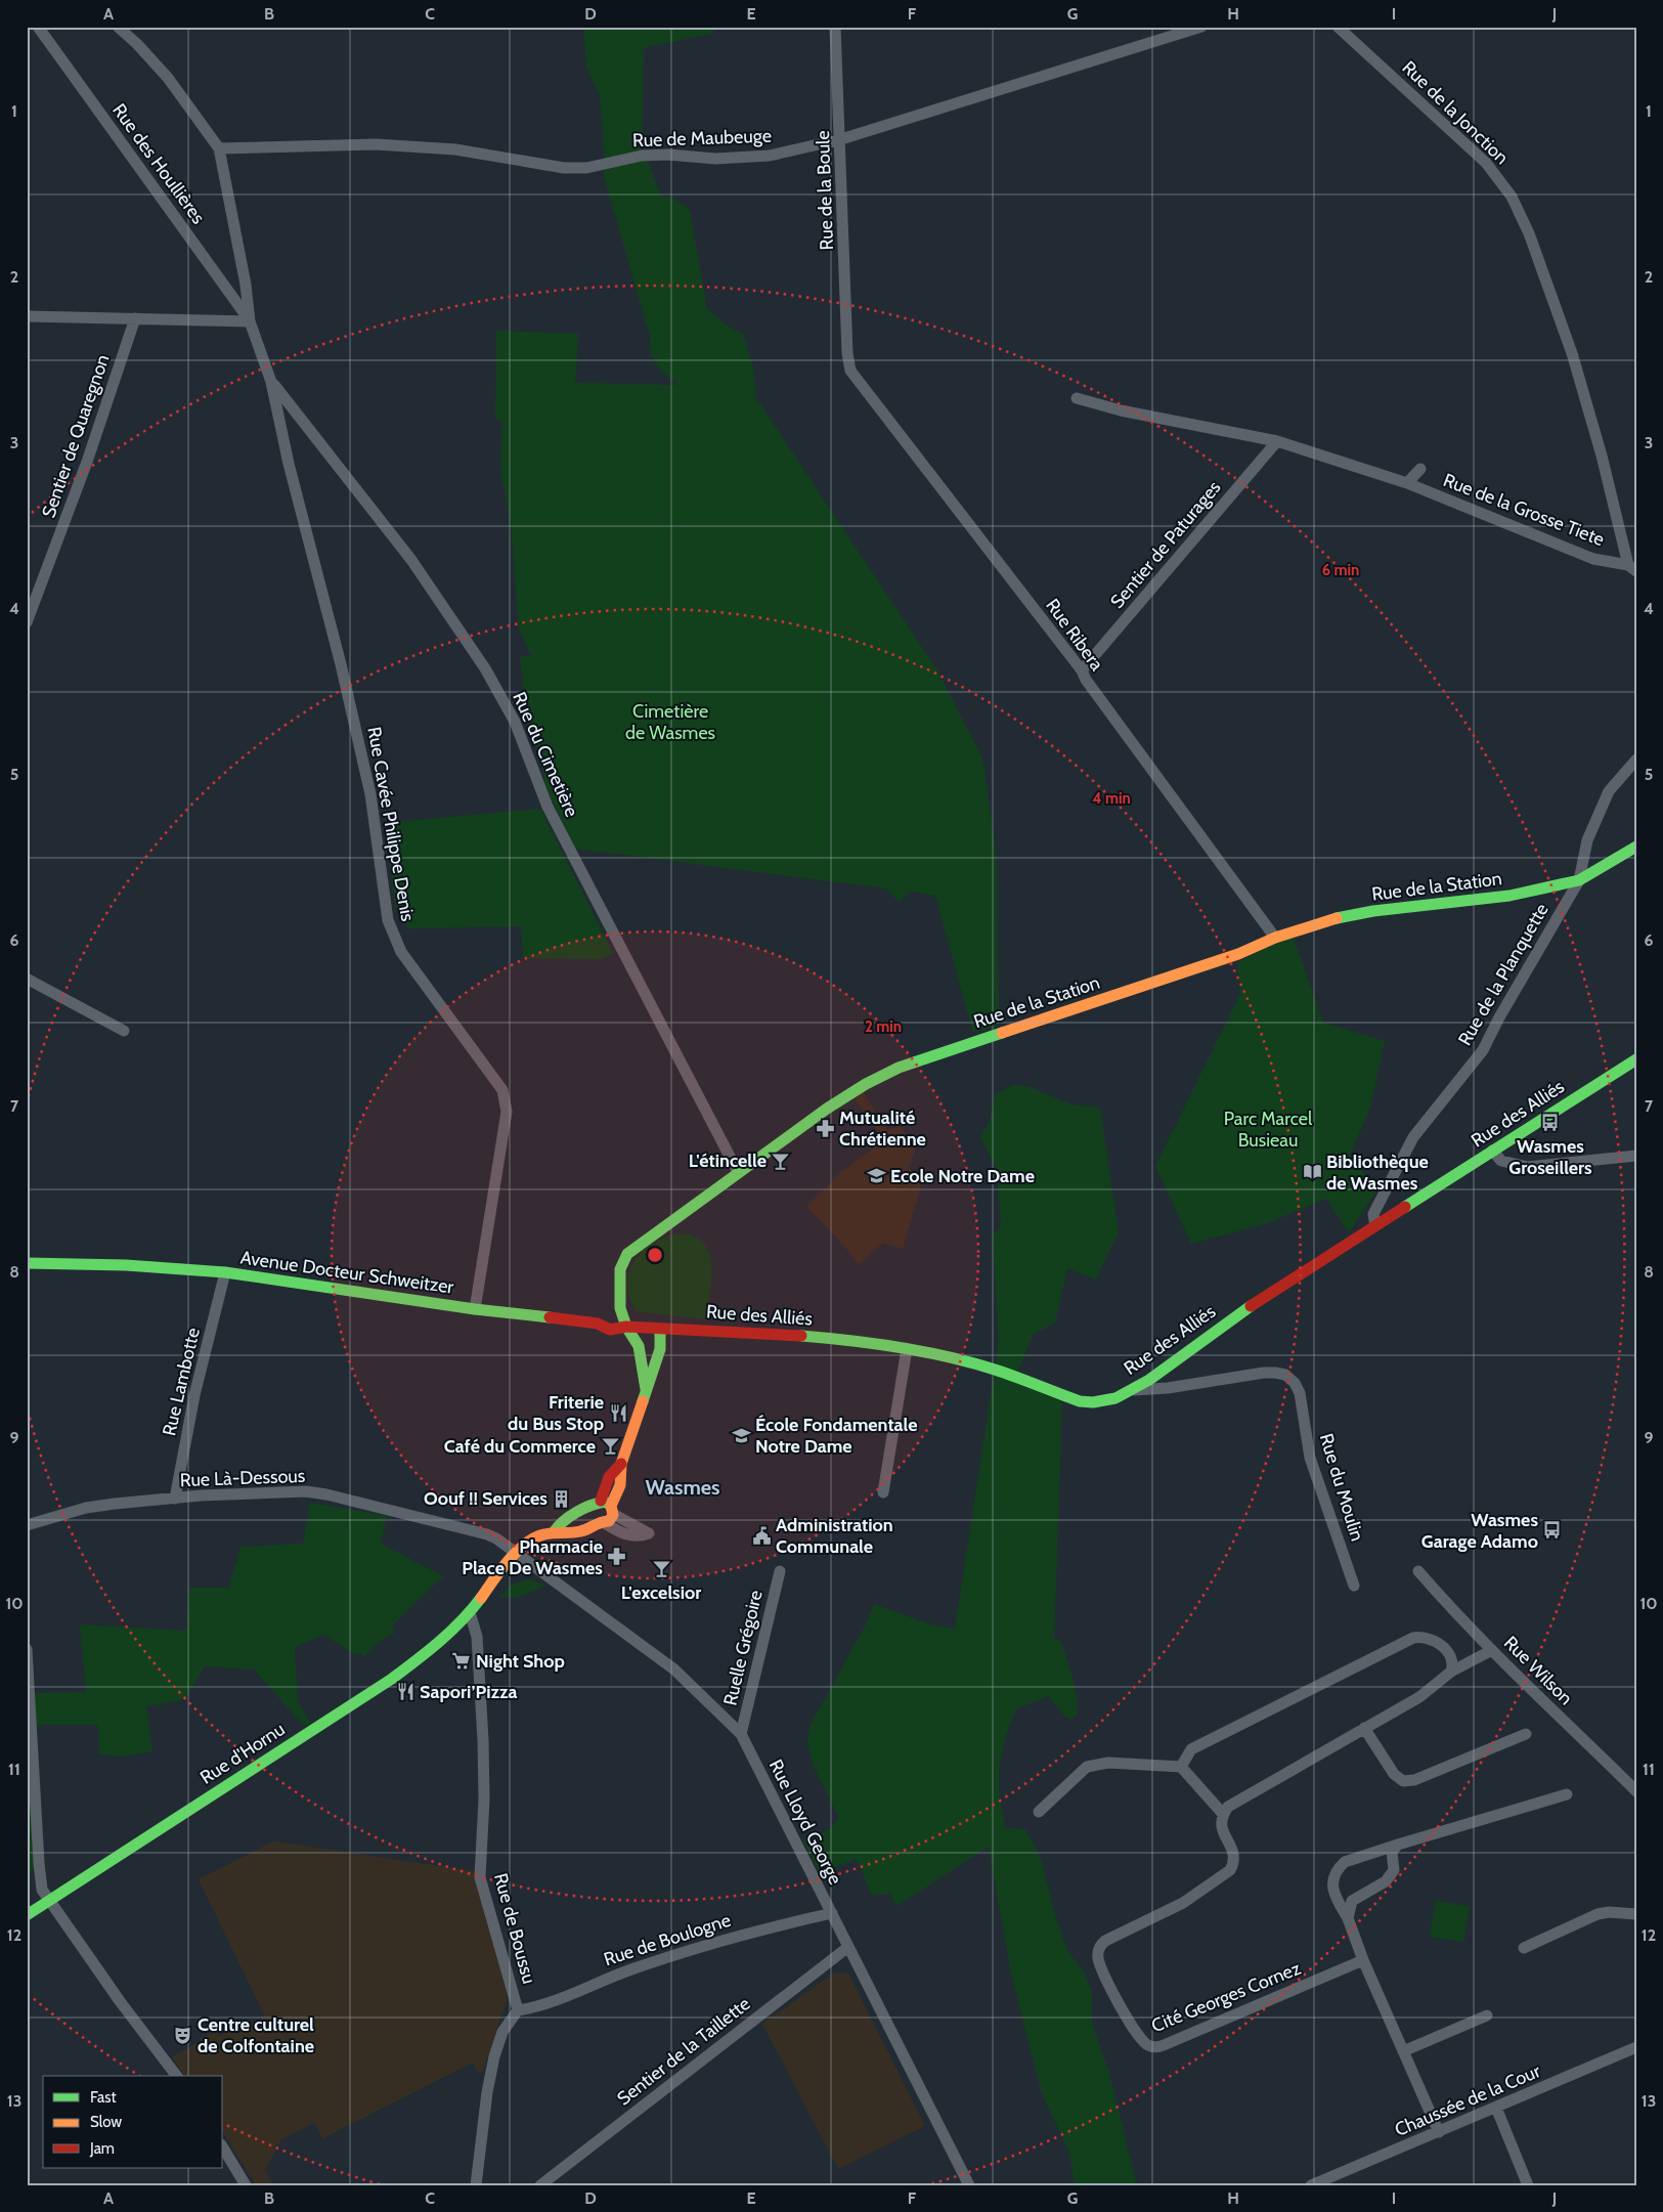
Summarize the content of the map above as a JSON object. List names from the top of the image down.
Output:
{
  "streets": {
    "street": [
      "Rue de la Jonction",
      "Rue de Maubeuge",
      "Rue des Houllières",
      "Rue de la Boule",
      "Sentier de Quaregnon",
      "Rue de la Grosse Tiete",
      "Sentier de Paturages",
      "Rue Ribera",
      "Rue du Cimetière",
      "Rue Cavée Philippe Denis",
      "Rue de la Station",
      "Rue de la Planquette",
      "Rue des Alliés",
      "Avenue Docteur Schweitzer",
      "Rue Lambotte",
      "Rue Là-Dessous",
      "Rue du Moulin",
      "Ruelle Grégoire",
      "Rue Wilson",
      "Rue d'Hornu",
      "Rue Lloyd George",
      "Rue de Boussu",
      "Rue de Boulogne",
      "Cité Georges Cornez",
      "Sentier de la Taillette",
      "Chaussée de la Cour"
    ]
  },
  "crossings": [
    ["Rue de la Jonction", "Rue de la Grosse Tiete"],
    ["Rue de Maubeuge", "Rue de la Boule"],
    ["Rue des Houllières", "Rue Cavée Philippe Denis"],
    ["Rue de la Boule", "Rue Ribera"],
    ["Rue de la Grosse Tiete", "Sentier de Paturages"],
    ["Sentier de Paturages", "Rue Ribera"],
    ["Rue Ribera", "Rue de la Station"],
    ["Rue du Cimetière", "Rue Cavée Philippe Denis"],
    ["Rue du Cimetière", "Rue de la Station"],
    ["Rue Cavée Philippe Denis", "Avenue Docteur Schweitzer"],
    ["Rue de la Station", "Rue de la Planquette"],
    ["Rue de la Station", "Avenue Docteur Schweitzer"],
    ["Rue de la Planquette", "Rue des Alliés"],
    ["Rue des Alliés", "Rue du Moulin"],
    ["Avenue Docteur Schweitzer", "Rue Lambotte"],
    ["Rue Lambotte", "Rue Là-Dessous"],
    ["Rue Là-Dessous", "Rue d'Hornu"],
    ["Rue Là-Dessous", "Rue Lloyd George"],
    ["Ruelle Grégoire", "Rue Lloyd George"],
    ["Rue d'Hornu", "Rue Lloyd George"],
    ["Rue d'Hornu", "Rue de Boussu"],
    ["Rue Lloyd George", "Rue de Boulogne"],
    ["Rue Lloyd George", "Sentier de la Taillette"],
    ["Rue de Boussu", "Rue de Boulogne"]
  ],
  "districts": ["Wasmes"],
  "parks": ["Cimetière de Wasmes", "Parc Marcel Busieau"],
  "places": {
    "bus stop": ["Wasmes Groseillers", "Wasmes Garage Adamo"],
    "pharmacy": ["Mutualité Chrétienne", "Pharmacie Place De Wasmes"],
    "bar": ["L'étincelle", "Café du Commerce", "L'excelsior"],
    "library": ["Bibliothèque de Wasmes"],
    "school or university": ["Ecole Notre Dame", "École Fondamentale Notre Dame"],
    "restaurant": ["Friterie du Bus Stop", "Sapori’Pizza"],
    "building": ["Oouf !! Services"],
    "public building": ["Administration Communale"],
    "supermarket": ["Night Shop"],
    "theatre": ["Centre culturel de Colfontaine"]
  },
  "legend": ["Fast", "Slow", "Jam"],
  "grid": {
    "columns": [
      "A",
      "B",
      "C",
      "D",
      "E",
      "F",
      "G",
      "H",
      "I",
      "J"
    ],
    "rows": [
      "1",
      "2",
      "3",
      "4",
      "5",
      "6",
      "7",
      "8",
      "9",
      "10",
      "11",
      "12",
      "13"
    ]
  },
  "rings": ["6 min", "4 min", "2 min"]
}
